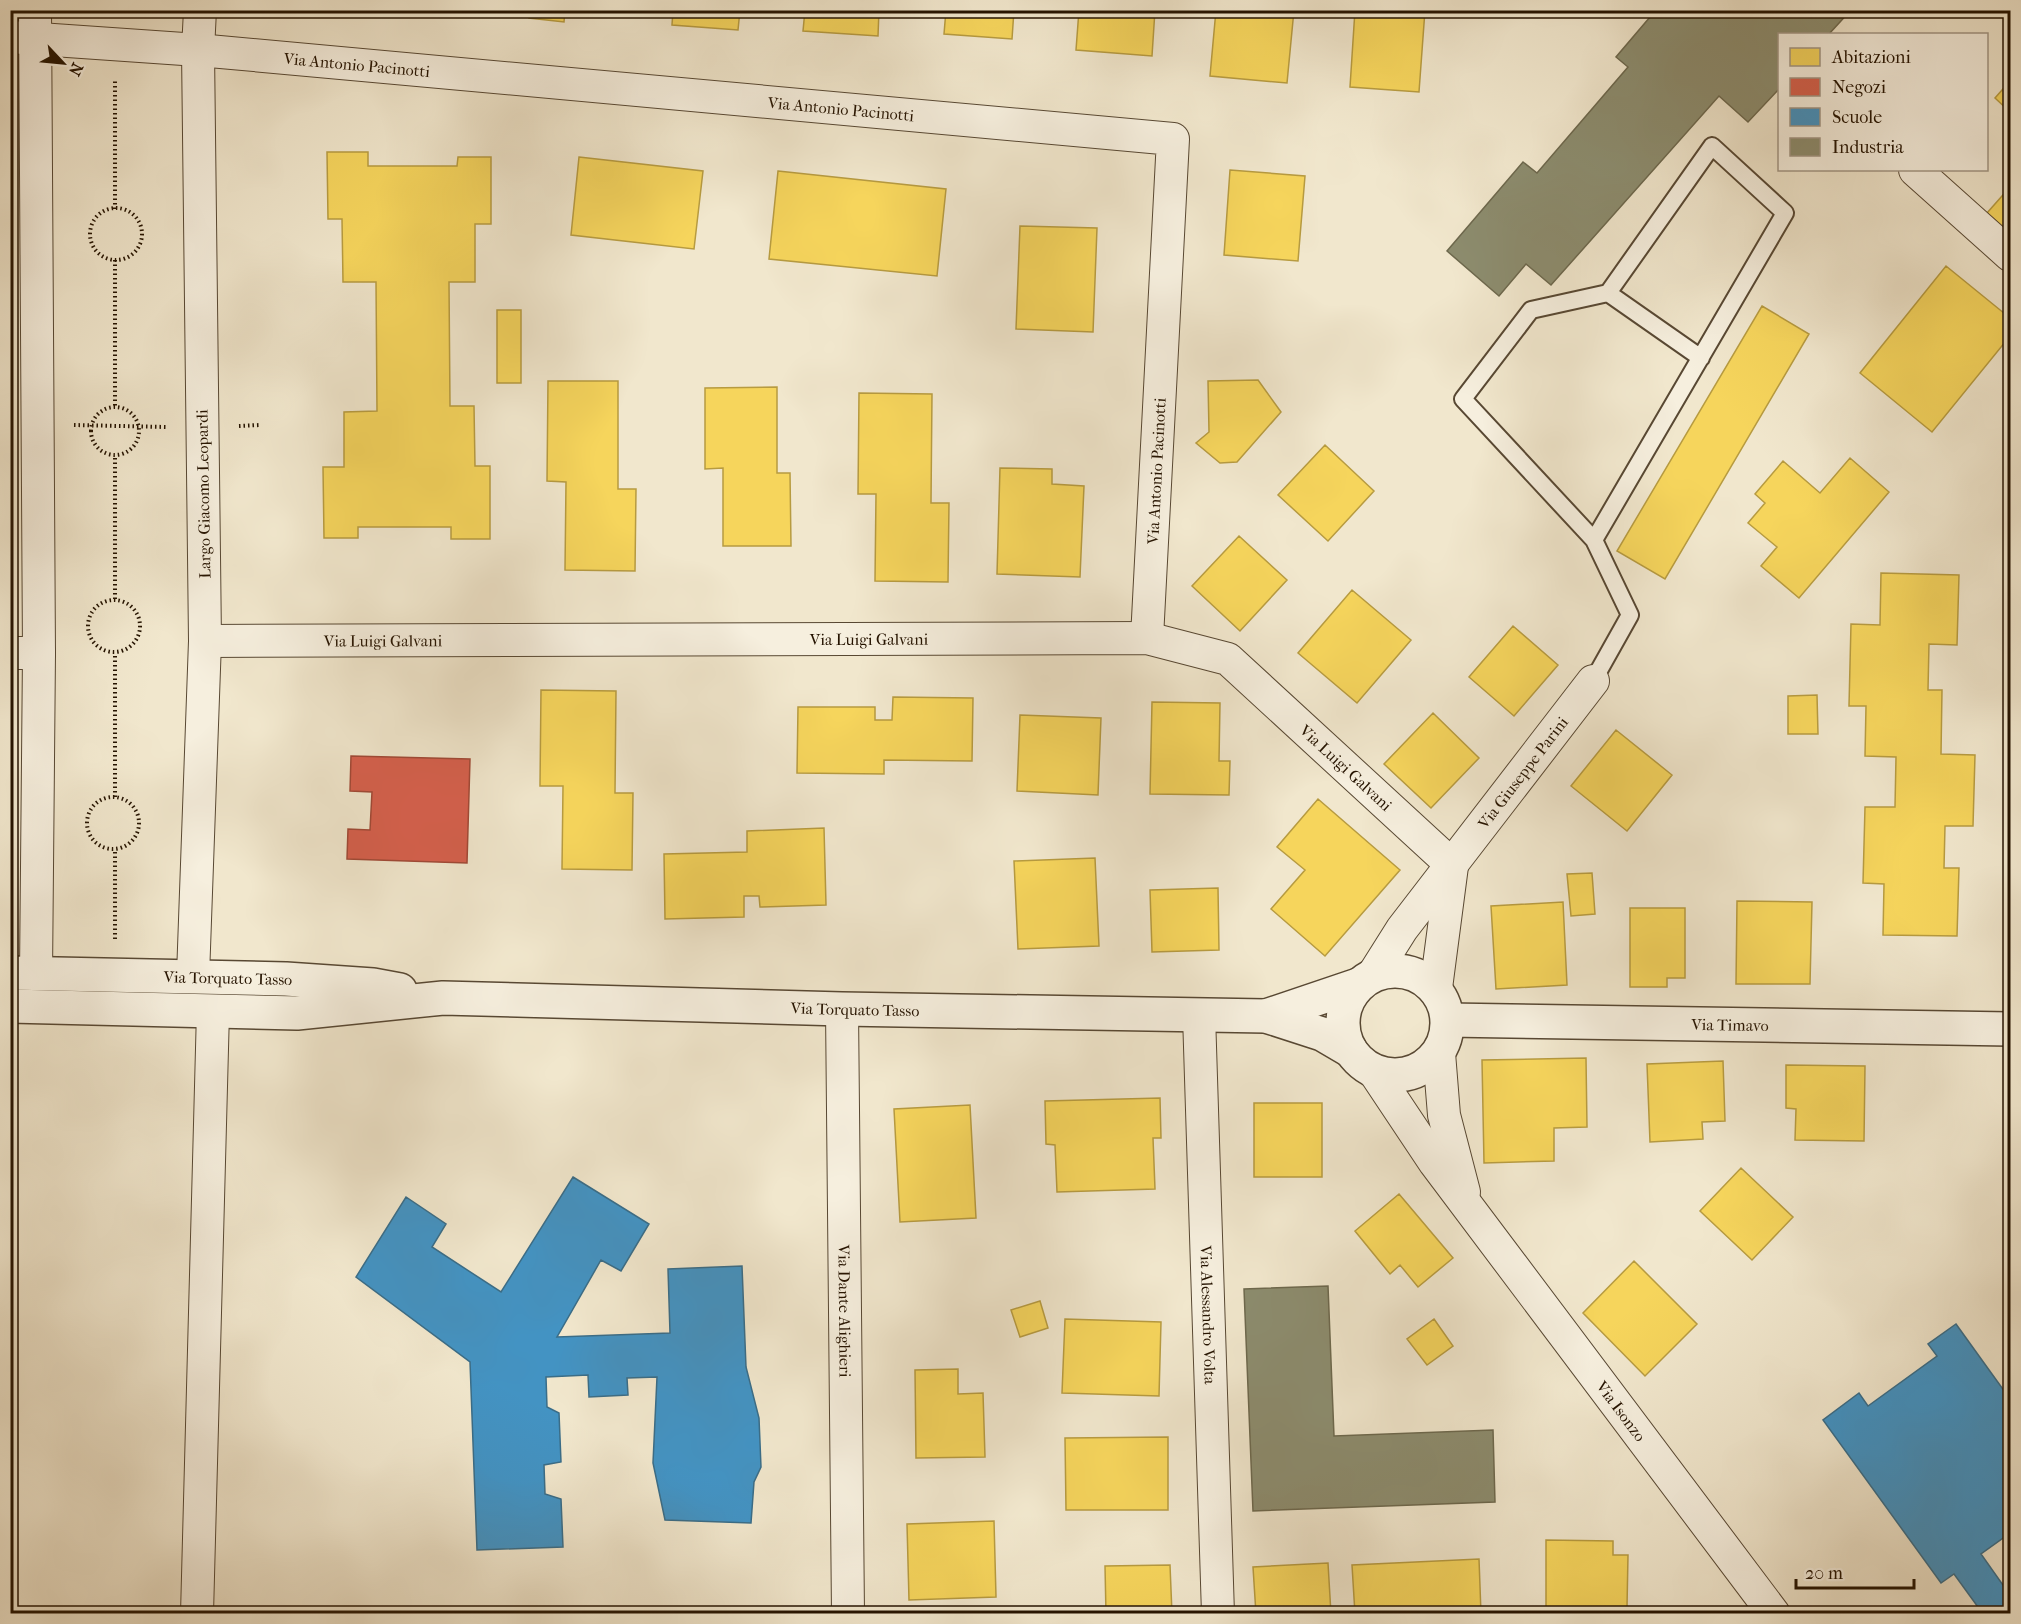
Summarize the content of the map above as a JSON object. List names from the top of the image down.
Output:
{
  "streets": {
    "street": [
      "Via Antonio Pacinotti",
      "Largo Giacomo Leopardi",
      "Via Luigi Galvani",
      "Via Giuseppe Parini",
      "Via Torquato Tasso",
      "Via Timavo",
      "Via Dante Alighieri",
      "Via Alessandro Volta",
      "Via Isonzo"
    ]
  },
  "crossings": [
    ["Via Antonio Pacinotti", "Largo Giacomo Leopardi"],
    ["Via Antonio Pacinotti", "Via Luigi Galvani"],
    ["Largo Giacomo Leopardi", "Via Luigi Galvani"],
    ["Largo Giacomo Leopardi", "Via Torquato Tasso"],
    ["Via Luigi Galvani", "Via Giuseppe Parini"],
    ["Via Giuseppe Parini", "Via Torquato Tasso"],
    ["Via Giuseppe Parini", "Via Timavo"],
    ["Via Giuseppe Parini", "Via Isonzo"],
    ["Via Torquato Tasso", "Via Timavo"],
    ["Via Torquato Tasso", "Via Dante Alighieri"],
    ["Via Torquato Tasso", "Via Alessandro Volta"],
    ["Via Torquato Tasso", "Via Isonzo"],
    ["Via Timavo", "Via Isonzo"]
  ],
  "legend": [
    "Abitazioni",
    "Negozi",
    "Scuole",
    "Industria"
  ],
  "scale_bar": "20 m",
  "north": "bottom right"
}
